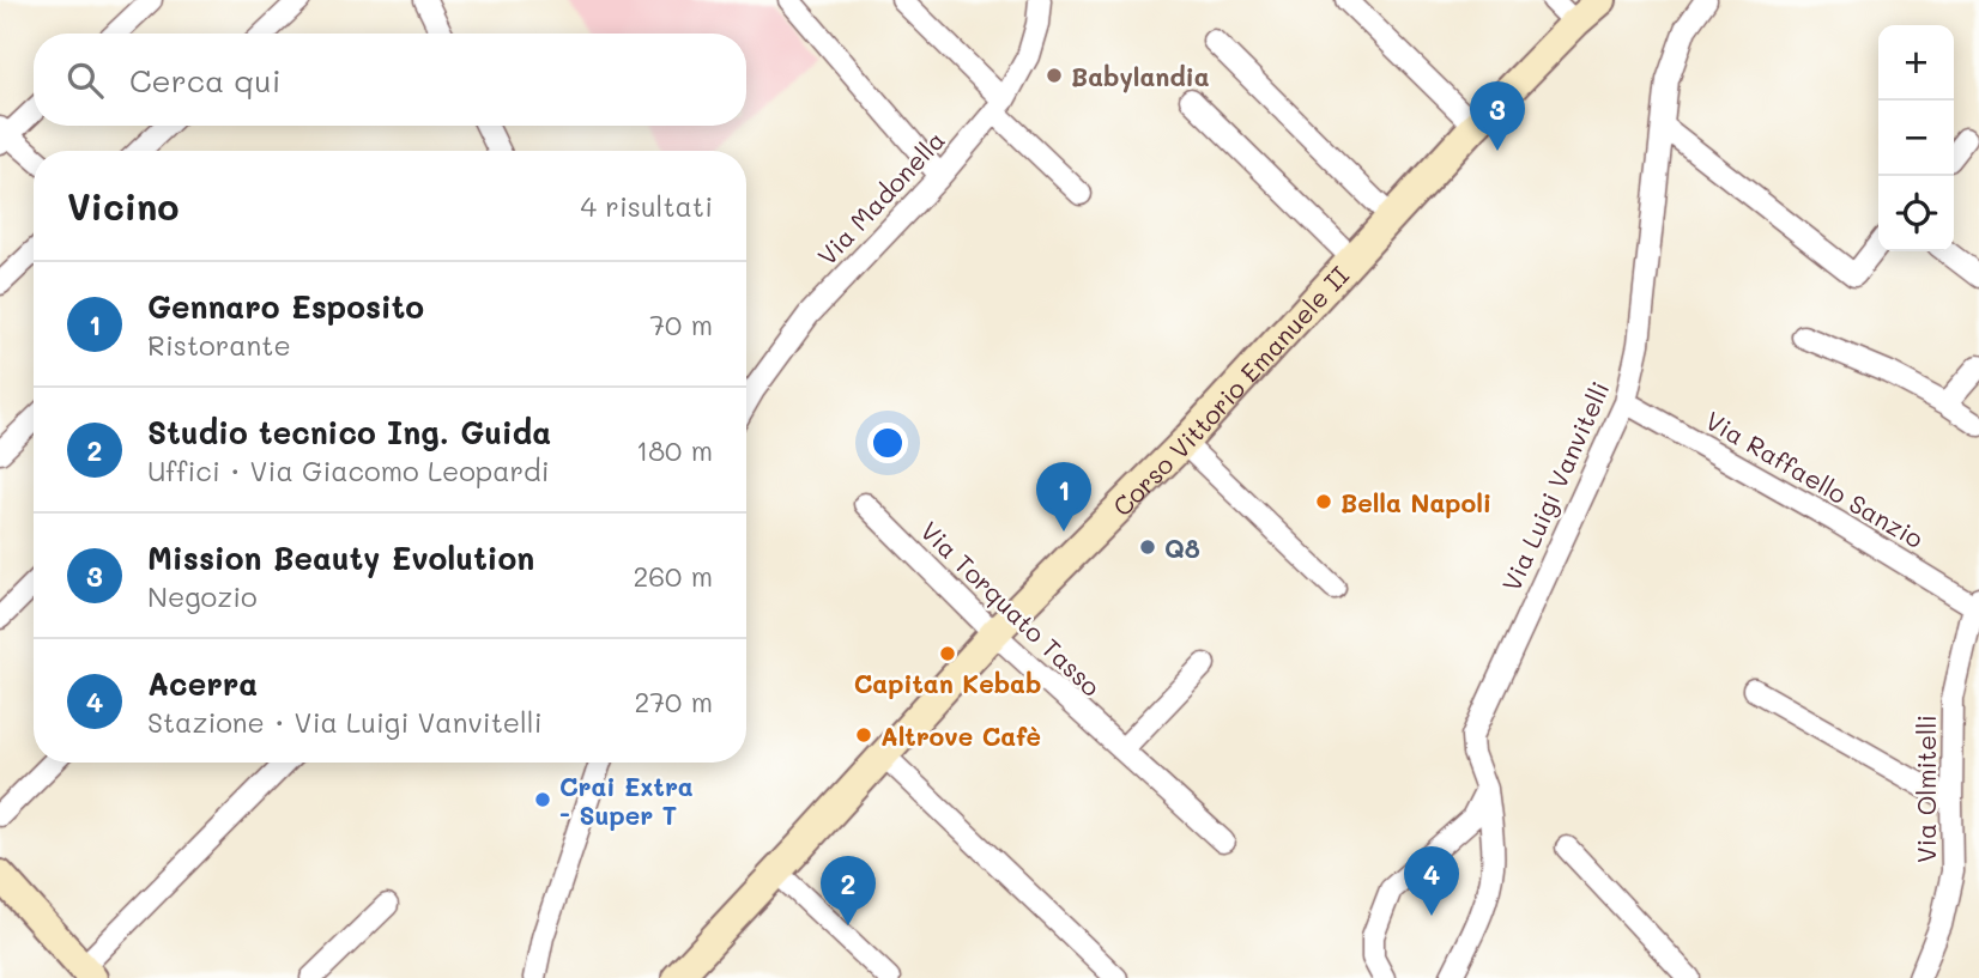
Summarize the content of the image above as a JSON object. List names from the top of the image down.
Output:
{
  "streets": {
    "main road": ["Corso Vittorio Emanuele II"],
    "street": [
      "Via Madonella",
      "Via Raffaello Sanzio",
      "Via Luigi Vanvitelli",
      "Via Torquato Tasso",
      "Via Olmitelli"
    ]
  },
  "crossings": [
    ["Corso Vittorio Emanuele II", "Via Torquato Tasso"],
    ["Via Raffaello Sanzio", "Via Luigi Vanvitelli"],
    ["Via Raffaello Sanzio", "Via Olmitelli"]
  ],
  "places": [
    "Babylandia",
    "Bella Napoli",
    "Q8",
    "Capitan Kebab",
    "Altrove Cafè",
    "Crai Extra - Super T"
  ],
  "page": {
    "map_buttons": ["+", "−"],
    "search": "Cerca qui",
    "pins": [
      "3",
      "1",
      "4",
      "2"
    ],
    "heading": ["Vicino", "4 risultati"],
    "list": [
      {
        "mark": "1",
        "name": "Gennaro Esposito",
        "note": "Ristorante",
        "value": "70 m"
      },
      {
        "mark": "2",
        "name": "Studio tecnico Ing. Guida",
        "note": "Uffici · Via Giacomo Leopardi",
        "value": "180 m"
      },
      {
        "mark": "3",
        "name": "Mission Beauty Evolution",
        "note": "Negozio",
        "value": "260 m"
      },
      {
        "mark": "4",
        "name": "Acerra",
        "note": "Stazione · Via Luigi Vanvitelli",
        "value": "270 m"
      }
    ]
  }
}
